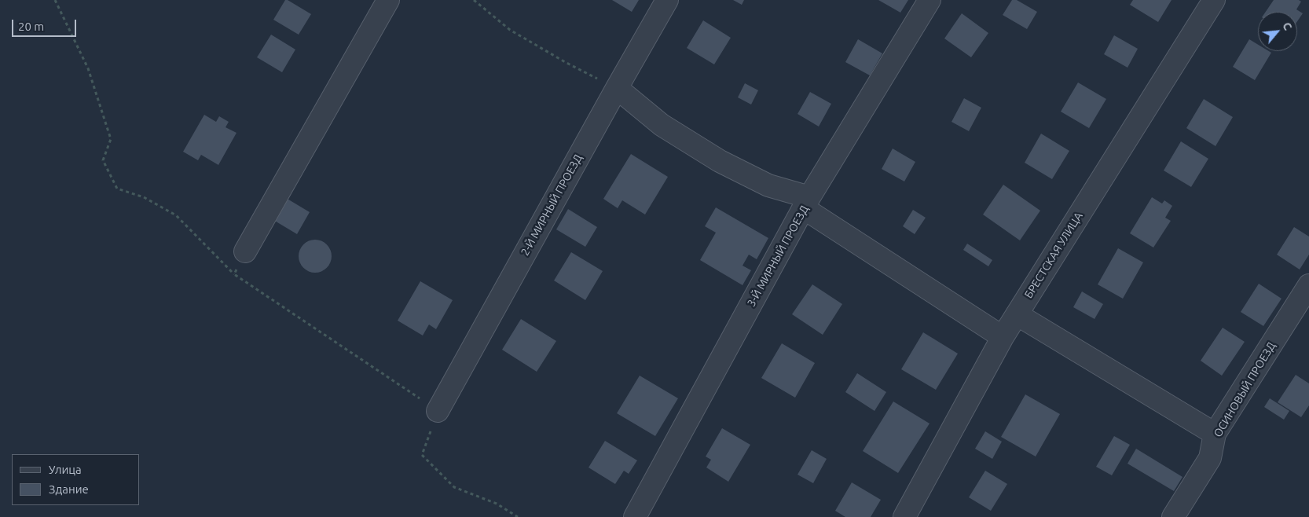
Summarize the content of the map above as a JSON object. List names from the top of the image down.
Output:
{
  "streets": {
    "street": [
      "2-Й МИРНЫЙ ПРОЕЗД",
      "БРЕСТСКАЯ УЛИЦА",
      "3-Й МИРНЫЙ ПРОЕЗД",
      "ОСИНОВЫЙ ПРОЕЗД"
    ]
  },
  "legend": ["Улица", "Здание"],
  "scale_bar": "20 m",
  "north": "top right"
}
